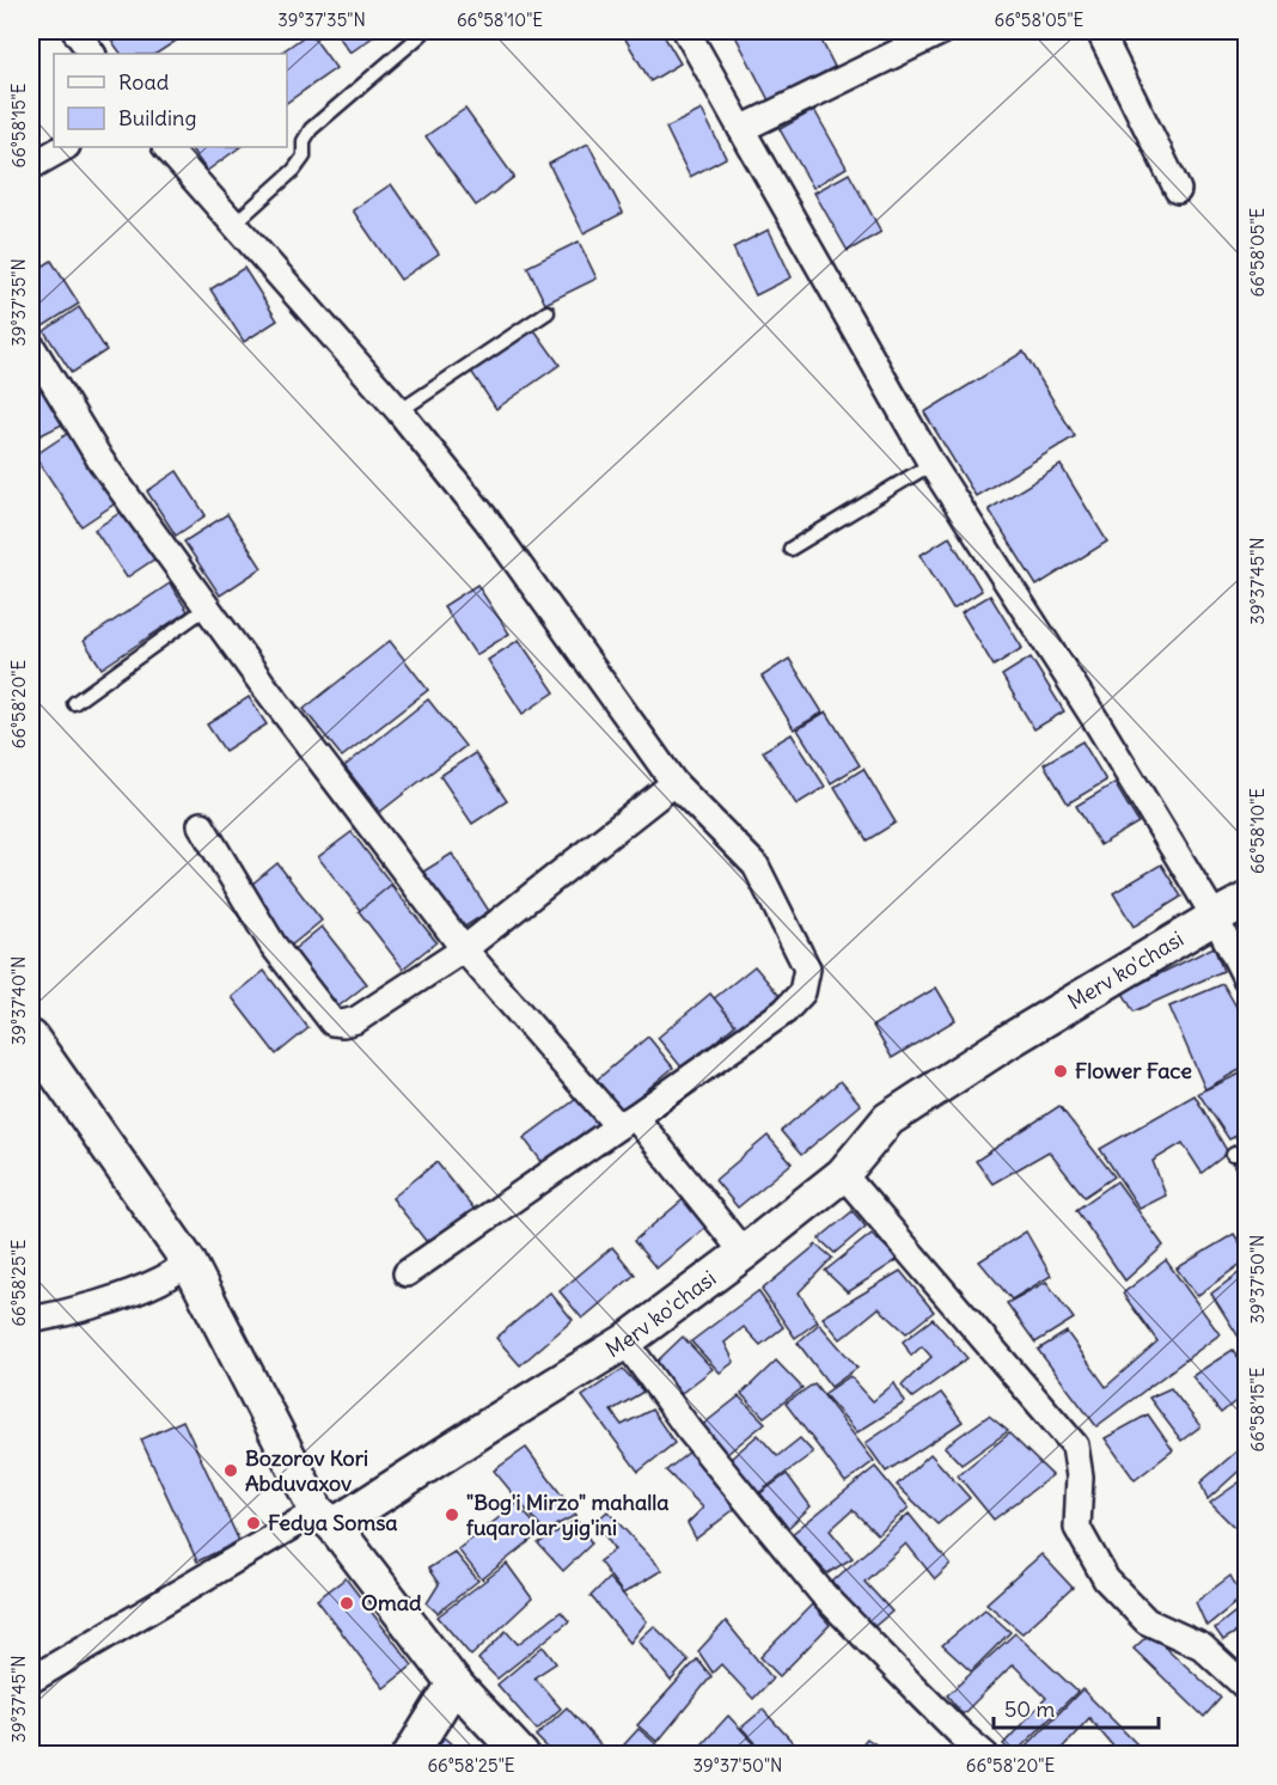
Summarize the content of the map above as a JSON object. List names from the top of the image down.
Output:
{
  "streets": {
    "street": ["Merv ko'chasi"]
  },
  "places": [
    "Flower Face",
    "Bozorov Kori Abduvaxov",
    "\"Bog'i Mirzo\" mahalla fuqarolar yig'ini",
    "Fedya Somsa",
    "Omad"
  ],
  "legend": ["Road", "Building"],
  "scale_bar": "50 m",
  "coordinates": [
    "39°37'35\"N",
    "66°58'10\"E",
    "66°58'05\"E",
    "66°58'15\"E",
    "39°37'45\"N",
    "66°58'20\"E",
    "39°37'40\"N",
    "39°37'50\"N",
    "66°58'25\"E"
  ]
}
